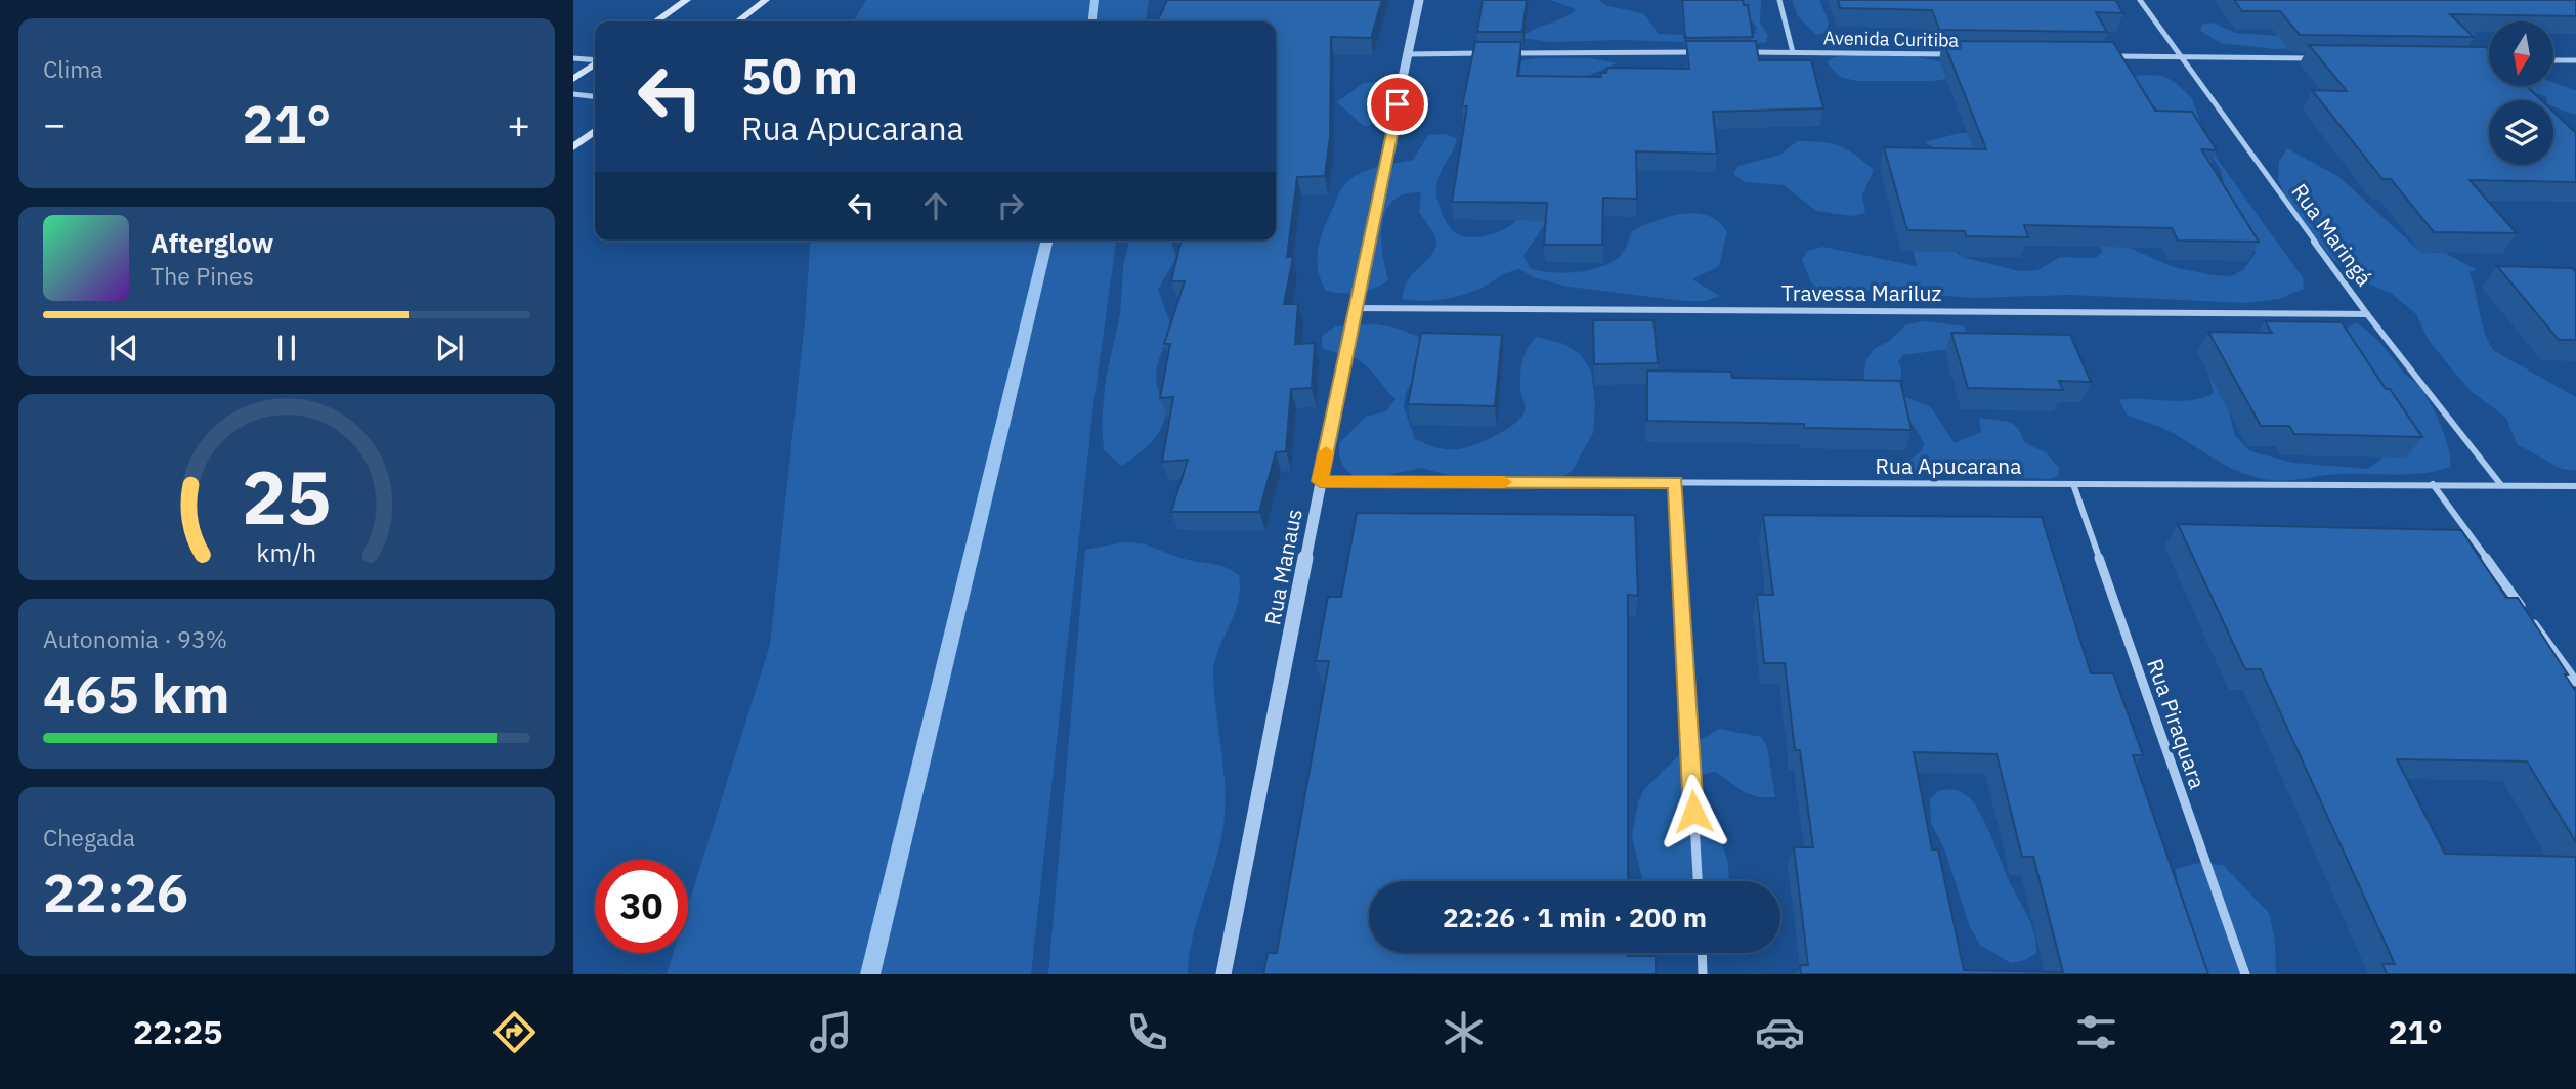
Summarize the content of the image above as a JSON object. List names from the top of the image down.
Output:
{
  "streets": {
    "street": [
      "Avenida Curitiba",
      "Rua Maringá",
      "Travessa Mariluz",
      "Rua Apucarana",
      "Rua Manaus",
      "Rua Piraquara"
    ]
  },
  "crossings": [
    ["Rua Maringá", "Travessa Mariluz"],
    ["Rua Maringá", "Rua Apucarana"],
    ["Travessa Mariluz", "Rua Manaus"],
    ["Rua Apucarana", "Rua Manaus"],
    ["Rua Apucarana", "Rua Piraquara"]
  ],
  "north": "bottom",
  "page": {
    "tile": [
      "Clima",
      ["Autonomia · 93%", "465 km"],
      ["Chegada", "22:26"]
    ],
    "turn": ["50 m", "Rua Apucarana"],
    "heat": ["−", "21°", "+"],
    "song": ["Afterglow", "The Pines"],
    "limit": "30",
    "trip": "22:26 · 1 min · 200 m",
    "tabs": ["22:25", "21°"],
    "gauge": ["25", "km/h"]
  }
}
